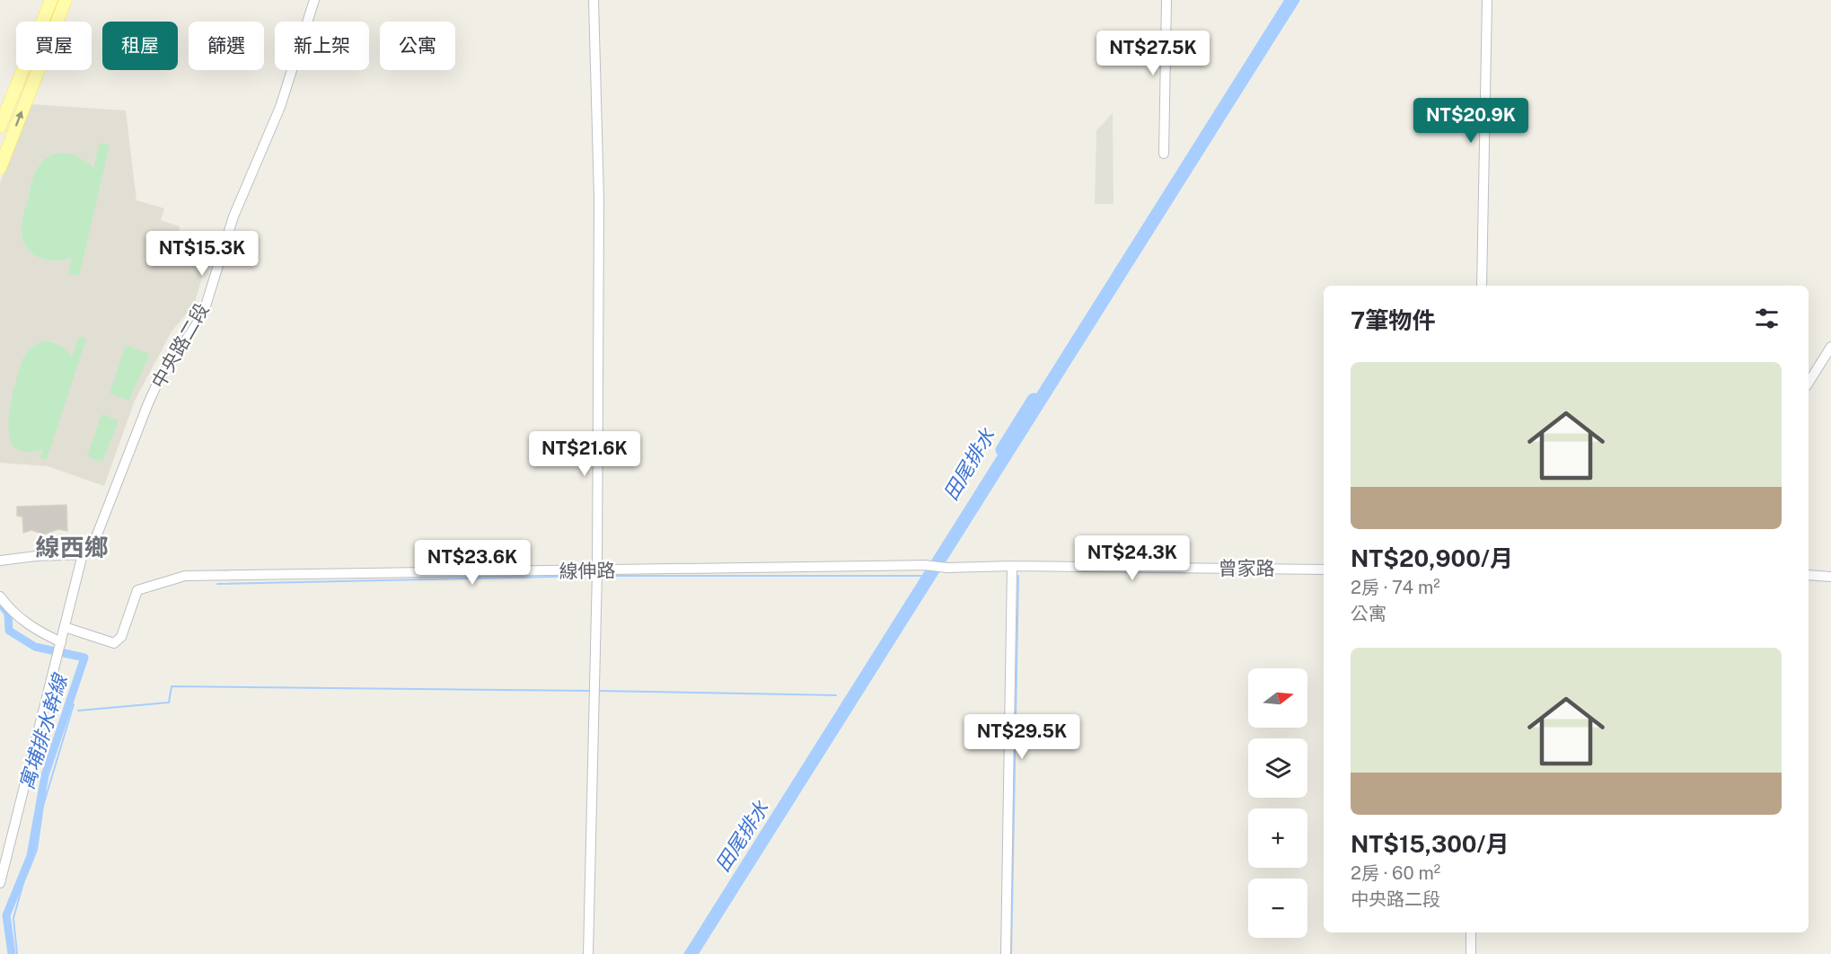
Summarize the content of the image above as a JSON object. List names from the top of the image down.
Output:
{
  "streets": {
    "street": ["中央路二段", "曾家路", "線伸路"]
  },
  "crossings": [
    ["中央路二段", "線伸路"],
    ["曾家路", "線伸路"]
  ],
  "districts": ["線西鄉"],
  "water": ["田尾排水", "寓埔排水幹線"],
  "north": "right",
  "page": {
    "chip": [
      "買屋",
      "租屋",
      "篩選",
      "新上架",
      "公寓"
    ],
    "price": [
      "NT$27.5K",
      "NT$20.9K",
      "NT$15.3K",
      "NT$21.6K",
      "NT$24.3K",
      "NT$23.6K",
      "NT$29.5K"
    ],
    "heading": "7筆物件",
    "list": [
      {
        "name": "NT$20,900/月",
        "note": "2房 · 74 m² · 公寓"
      },
      {
        "name": "NT$15,300/月",
        "note": "2房 · 60 m² · 中央路二段"
      }
    ],
    "map_buttons": ["+", "−"]
  }
}
